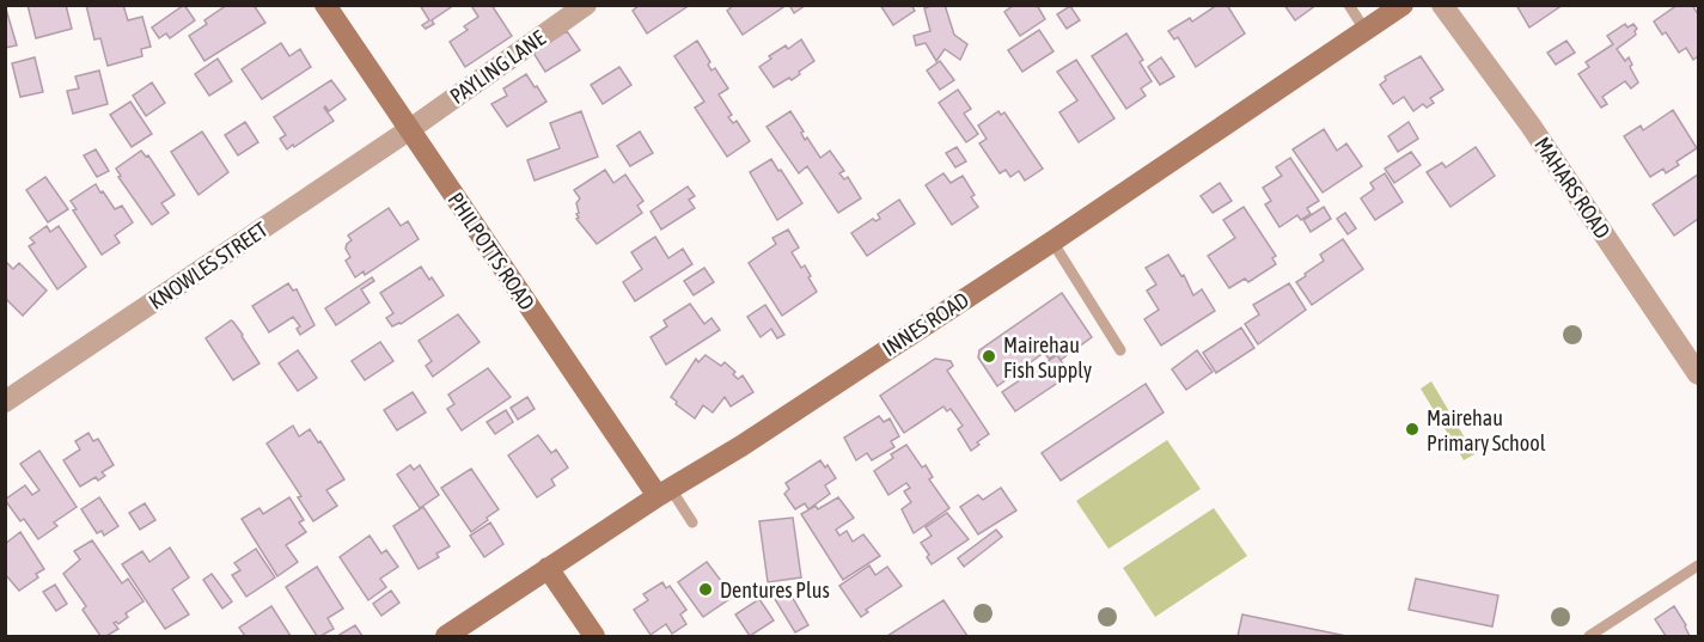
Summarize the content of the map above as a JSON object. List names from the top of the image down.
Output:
{
  "streets": {
    "main road": ["PHILPOTTS ROAD", "INNES ROAD"],
    "street": ["PAYLING LANE", "MAHARS ROAD", "KNOWLES STREET"]
  },
  "crossings": [
    ["PAYLING LANE", "PHILPOTTS ROAD"],
    ["PAYLING LANE", "KNOWLES STREET"],
    ["PHILPOTTS ROAD", "KNOWLES STREET"],
    ["PHILPOTTS ROAD", "INNES ROAD"]
  ],
  "places": ["Mairehau Fish Supply", "Mairehau Primary School", "Dentures Plus"]
}
